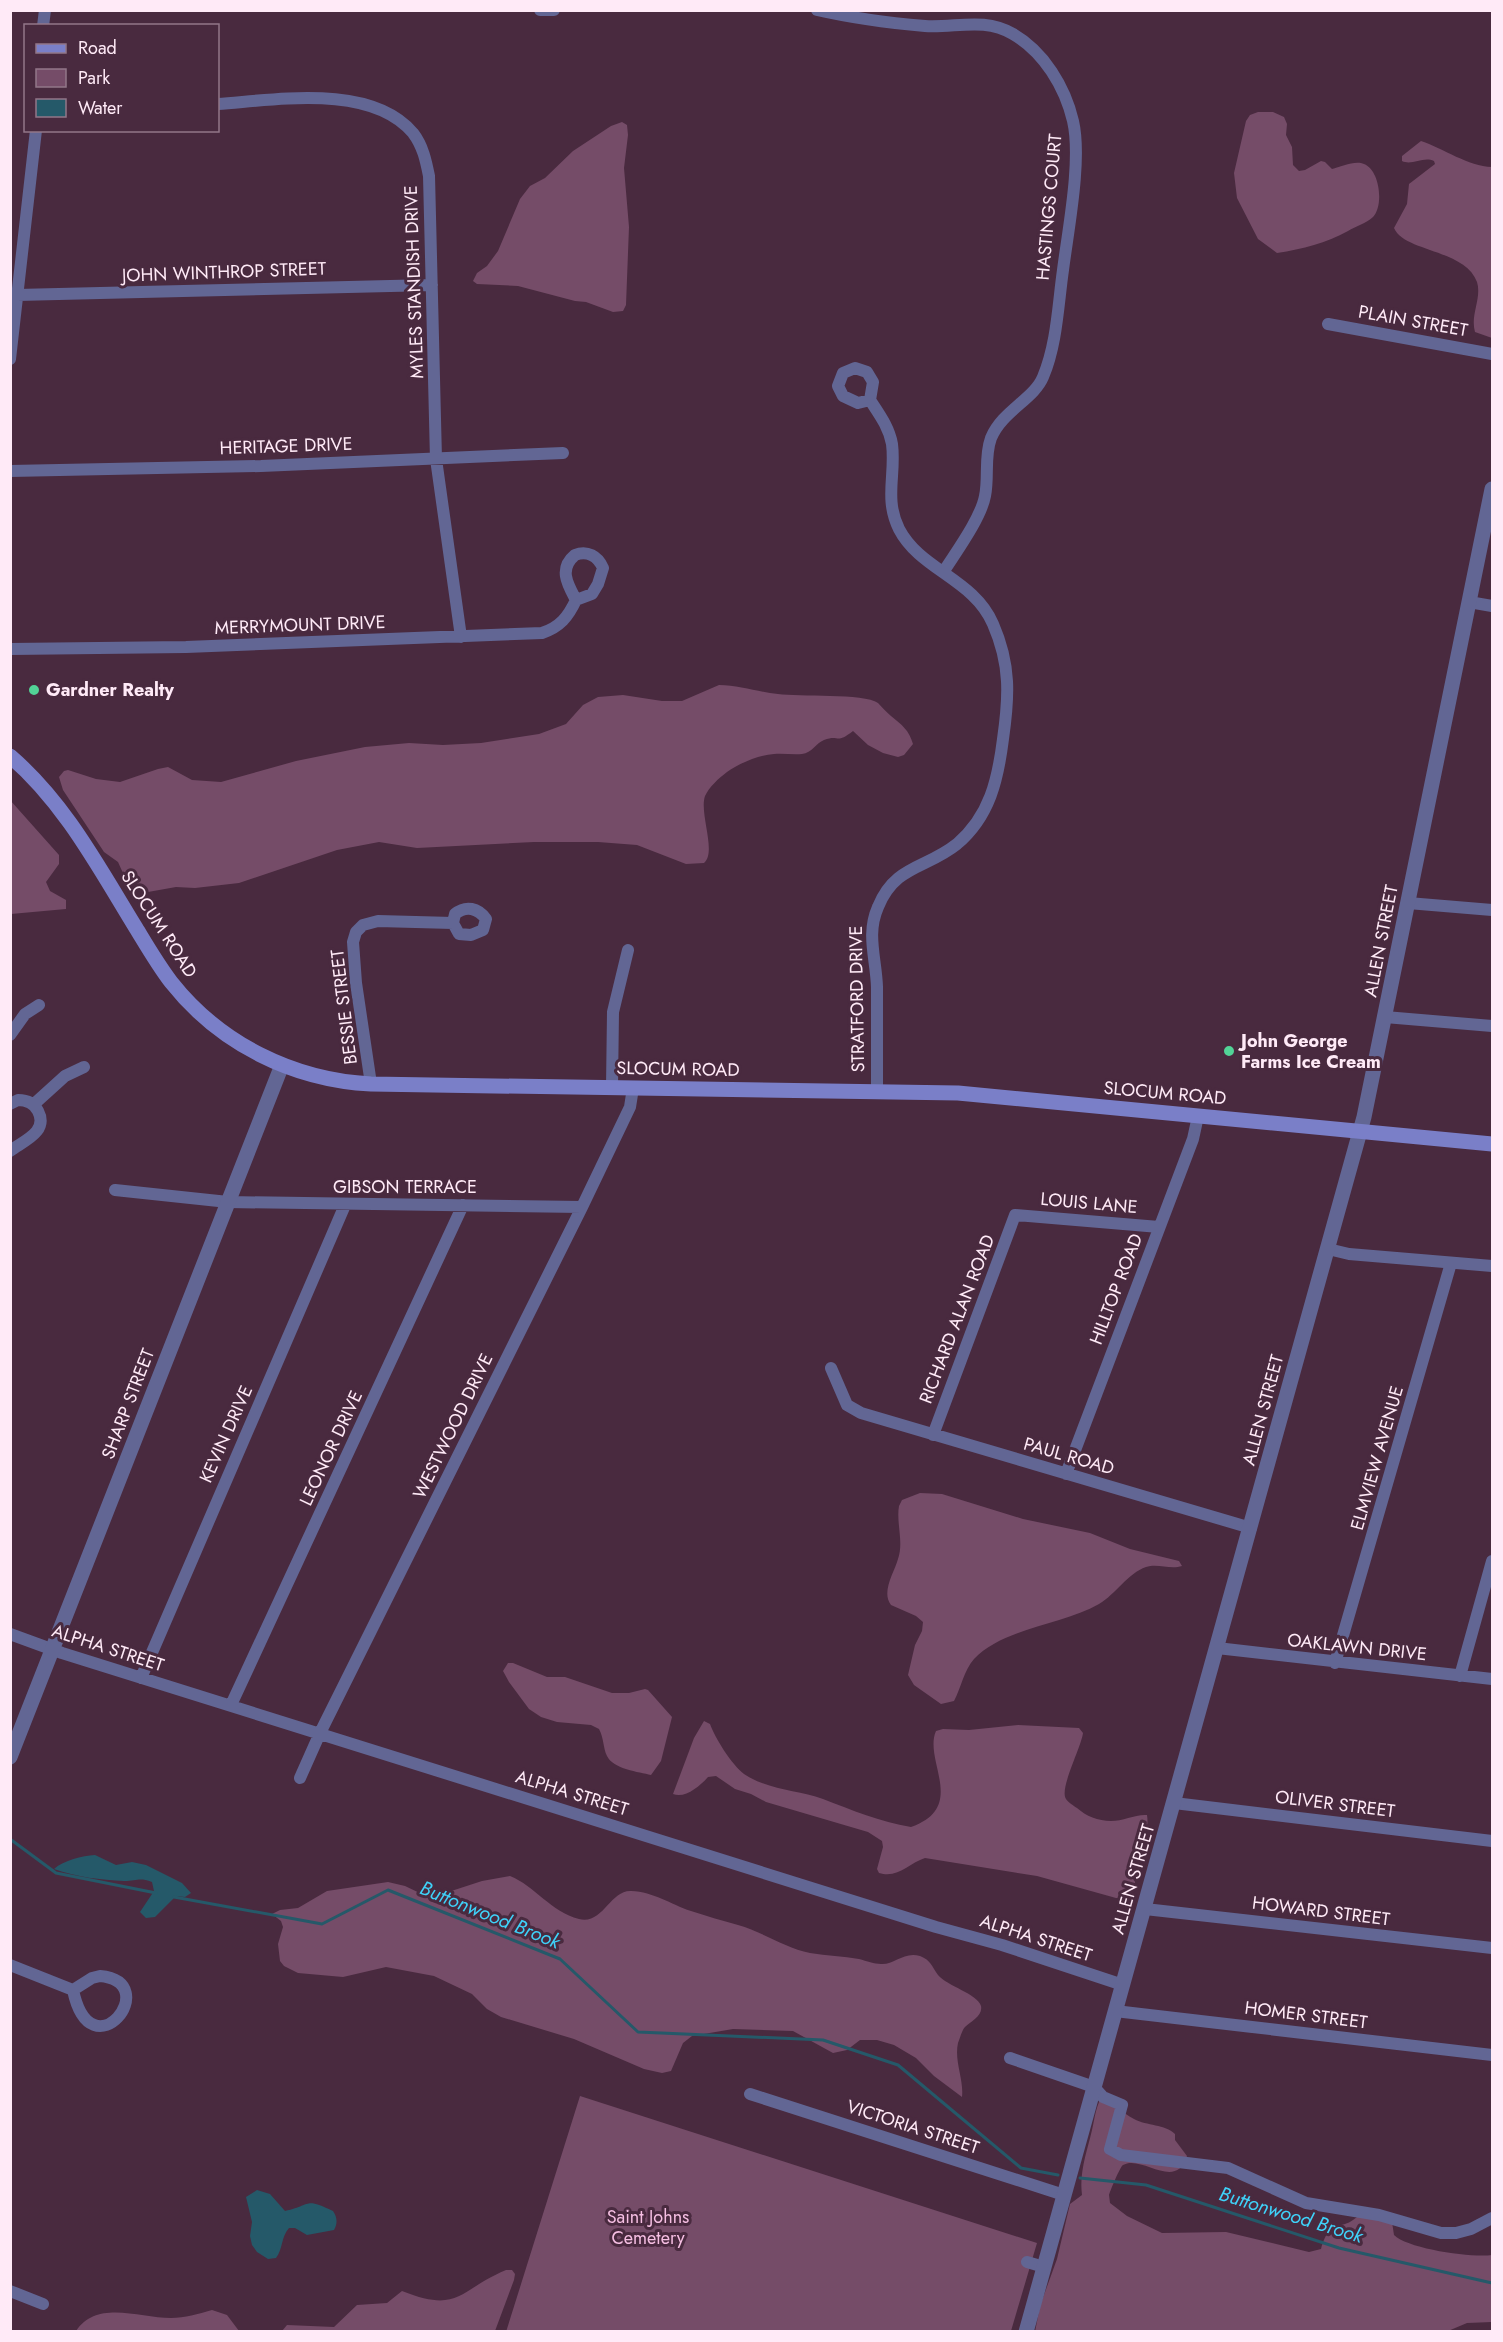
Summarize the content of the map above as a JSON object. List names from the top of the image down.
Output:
{
  "streets": {
    "main road": ["SLOCUM ROAD"],
    "street": [
      "HASTINGS COURT",
      "JOHN WINTHROP STREET",
      "MYLES STANDISH DRIVE",
      "PLAIN STREET",
      "HERITAGE DRIVE",
      "MERRYMOUNT DRIVE",
      "ALLEN STREET",
      "STRATFORD DRIVE",
      "BESSIE STREET",
      "GIBSON TERRACE",
      "LOUIS LANE",
      "HILLTOP ROAD",
      "RICHARD ALAN ROAD",
      "SHARP STREET",
      "WESTWOOD DRIVE",
      "KEVIN DRIVE",
      "LEONOR DRIVE",
      "PAUL ROAD",
      "ELMVIEW AVENUE",
      "OAKLAWN DRIVE",
      "ALPHA STREET",
      "OLIVER STREET",
      "HOWARD STREET",
      "HOMER STREET",
      "VICTORIA STREET"
    ]
  },
  "crossings": [
    ["HASTINGS COURT", "STRATFORD DRIVE"],
    ["JOHN WINTHROP STREET", "MYLES STANDISH DRIVE"],
    ["MYLES STANDISH DRIVE", "HERITAGE DRIVE"],
    ["MYLES STANDISH DRIVE", "MERRYMOUNT DRIVE"],
    ["SLOCUM ROAD", "ALLEN STREET"],
    ["SLOCUM ROAD", "STRATFORD DRIVE"],
    ["SLOCUM ROAD", "BESSIE STREET"],
    ["SLOCUM ROAD", "HILLTOP ROAD"],
    ["SLOCUM ROAD", "SHARP STREET"],
    ["SLOCUM ROAD", "WESTWOOD DRIVE"],
    ["ALLEN STREET", "PAUL ROAD"],
    ["ALLEN STREET", "OAKLAWN DRIVE"],
    ["ALLEN STREET", "ALPHA STREET"],
    ["ALLEN STREET", "OLIVER STREET"],
    ["ALLEN STREET", "HOWARD STREET"],
    ["ALLEN STREET", "HOMER STREET"],
    ["ALLEN STREET", "VICTORIA STREET"],
    ["GIBSON TERRACE", "SHARP STREET"],
    ["GIBSON TERRACE", "WESTWOOD DRIVE"],
    ["GIBSON TERRACE", "KEVIN DRIVE"],
    ["GIBSON TERRACE", "LEONOR DRIVE"],
    ["LOUIS LANE", "HILLTOP ROAD"],
    ["LOUIS LANE", "RICHARD ALAN ROAD"],
    ["HILLTOP ROAD", "PAUL ROAD"],
    ["RICHARD ALAN ROAD", "PAUL ROAD"],
    ["SHARP STREET", "ALPHA STREET"],
    ["WESTWOOD DRIVE", "ALPHA STREET"],
    ["KEVIN DRIVE", "ALPHA STREET"],
    ["LEONOR DRIVE", "ALPHA STREET"],
    ["ELMVIEW AVENUE", "OAKLAWN DRIVE"]
  ],
  "water": ["Buttonwood Brook"],
  "parks": ["Saint Johns Cemetery"],
  "places": ["Gardner Realty", "John George Farms Ice Cream"],
  "legend": ["Road", "Park", "Water"]
}
